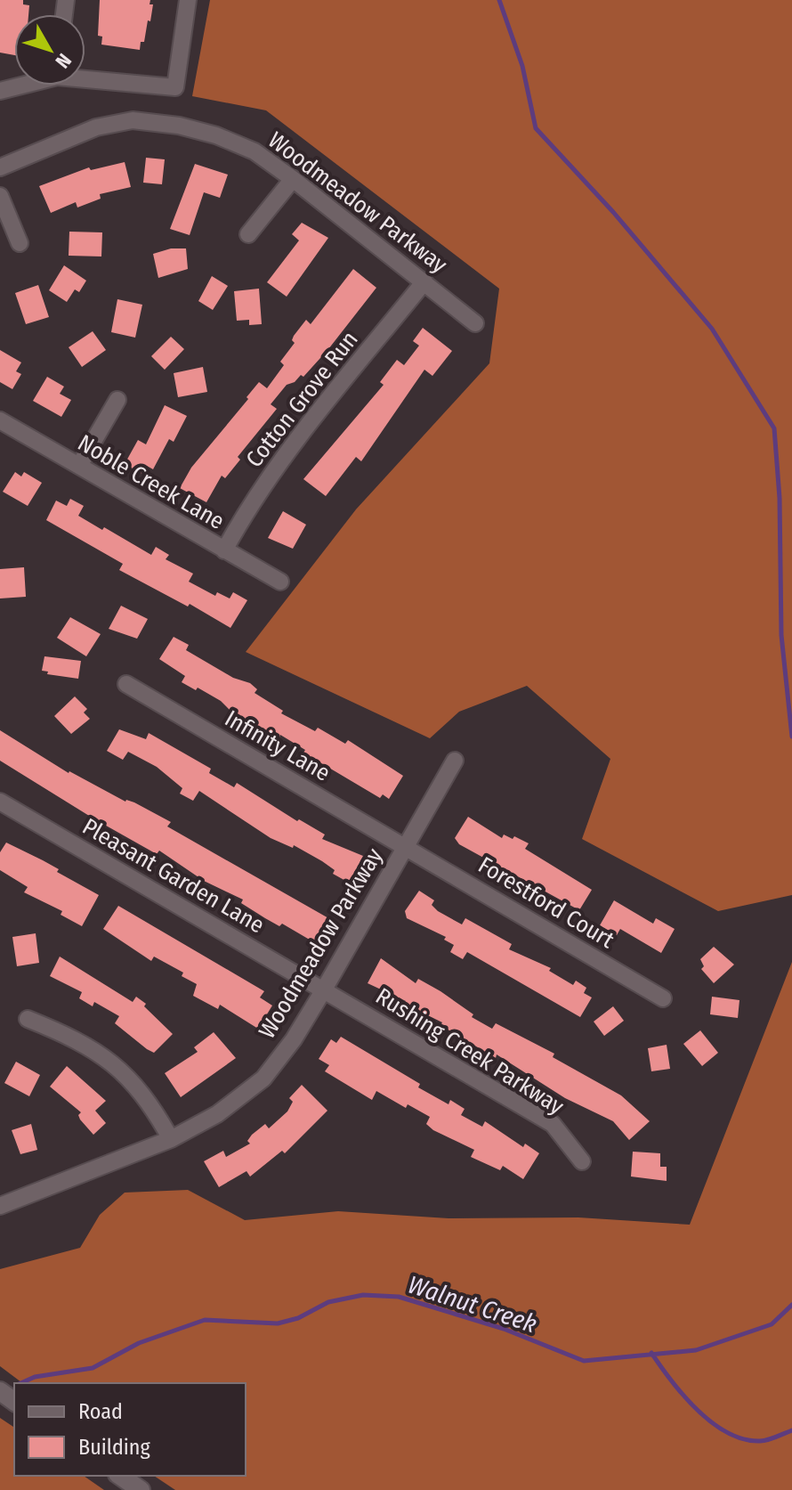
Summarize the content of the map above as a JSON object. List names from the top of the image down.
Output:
{
  "streets": {
    "street": [
      "Woodmeadow Parkway",
      "Cotton Grove Run",
      "Noble Creek Lane",
      "Infinity Lane",
      "Pleasant Garden Lane",
      "Forestford Court",
      "Rushing Creek Parkway"
    ]
  },
  "crossings": [
    ["Woodmeadow Parkway", "Cotton Grove Run"],
    ["Woodmeadow Parkway", "Infinity Lane"],
    ["Woodmeadow Parkway", "Pleasant Garden Lane"],
    ["Woodmeadow Parkway", "Forestford Court"],
    ["Woodmeadow Parkway", "Rushing Creek Parkway"],
    ["Cotton Grove Run", "Noble Creek Lane"],
    ["Infinity Lane", "Forestford Court"],
    ["Pleasant Garden Lane", "Rushing Creek Parkway"]
  ],
  "water": ["Walnut Creek"],
  "legend": ["Road", "Building"],
  "north": "bottom right"
}
